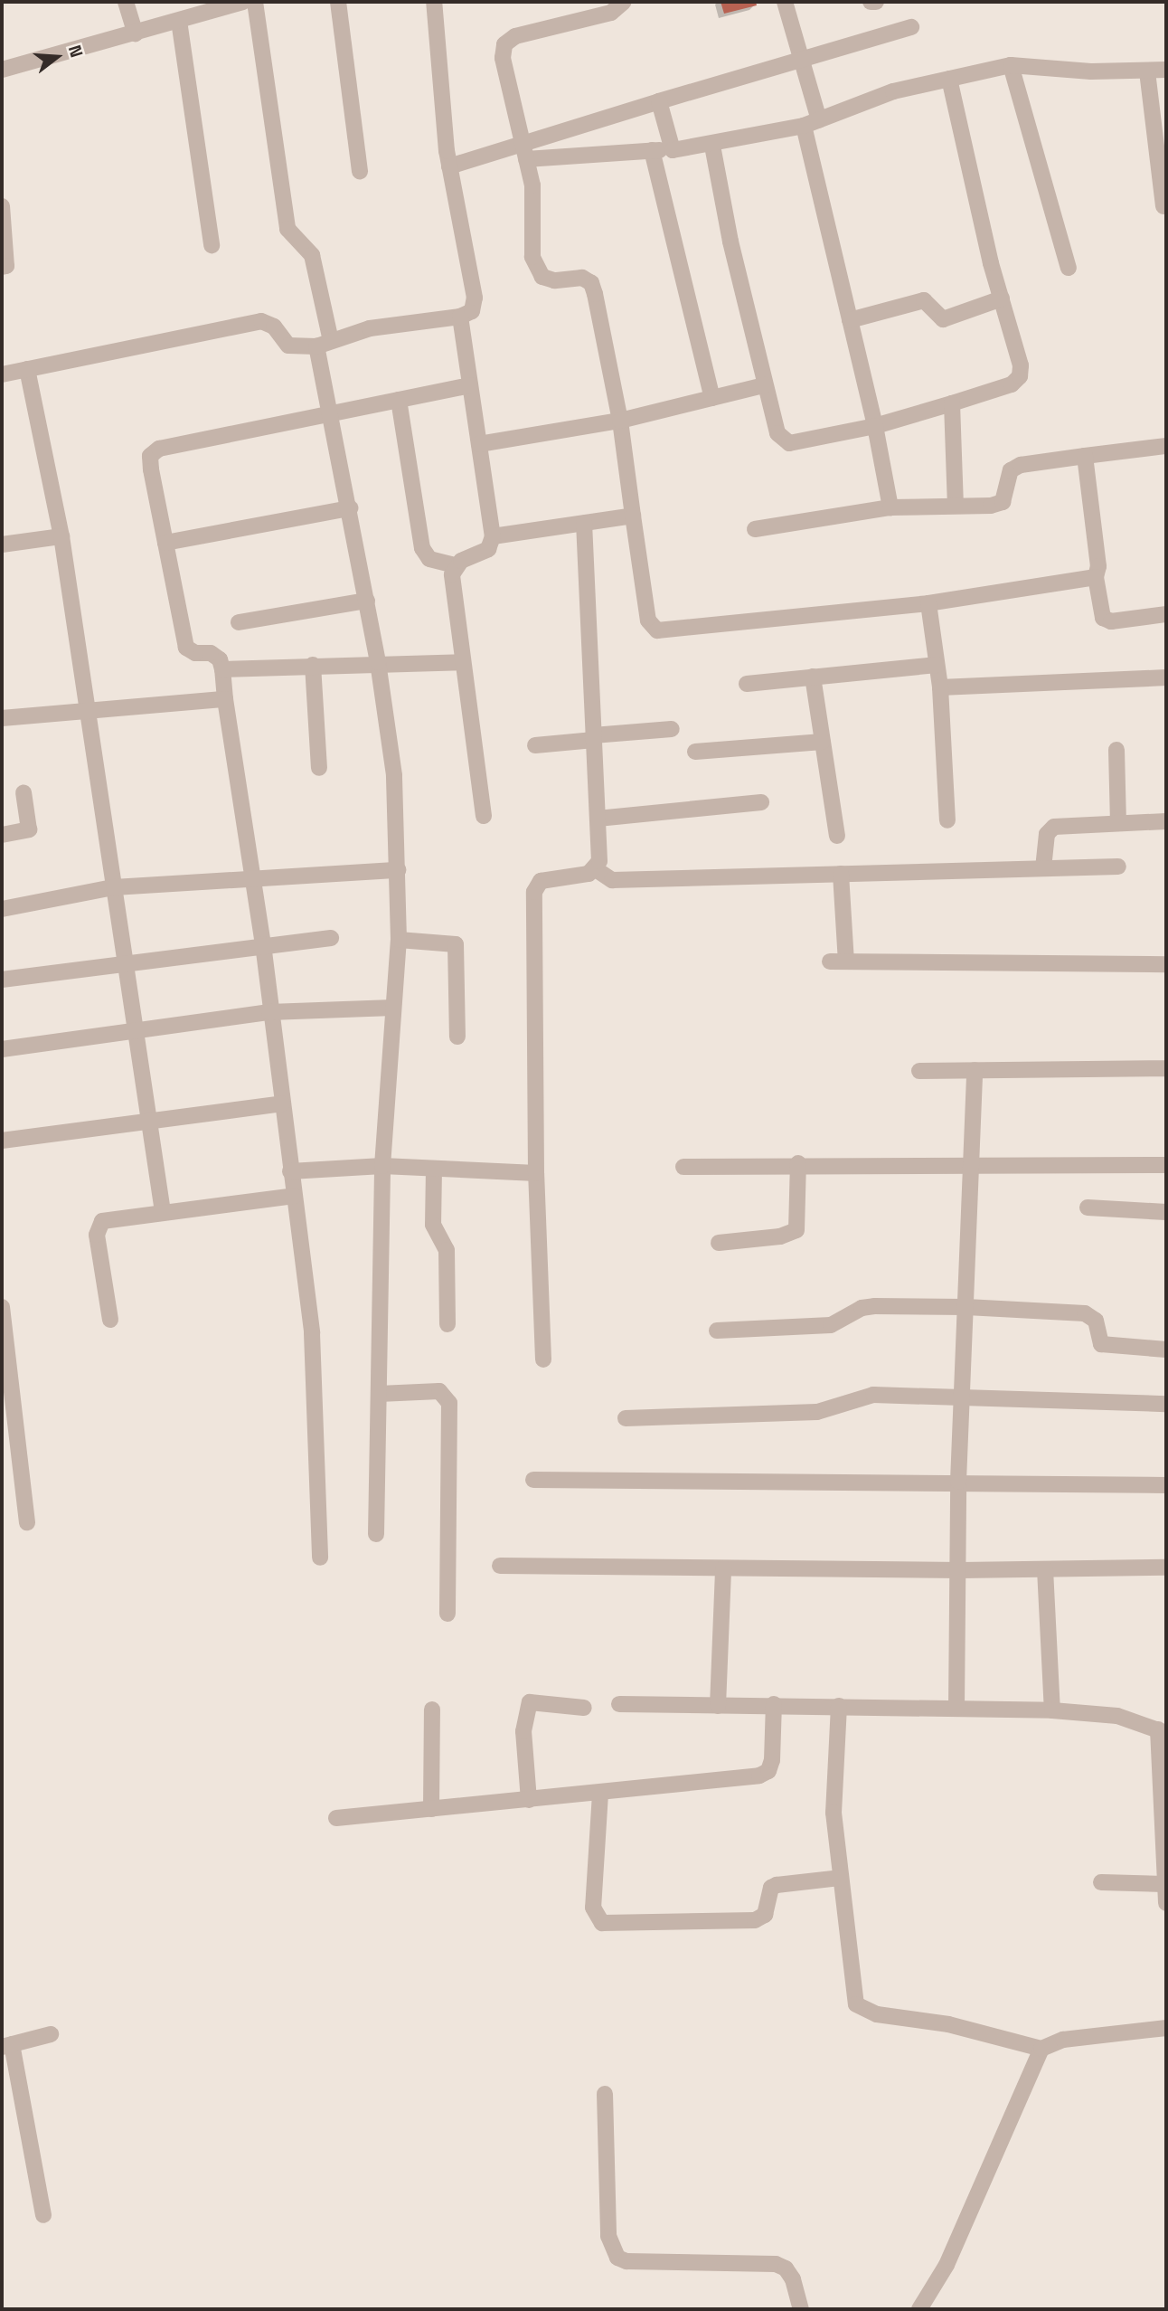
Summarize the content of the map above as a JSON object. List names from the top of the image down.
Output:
{
  "north": "right"
}
